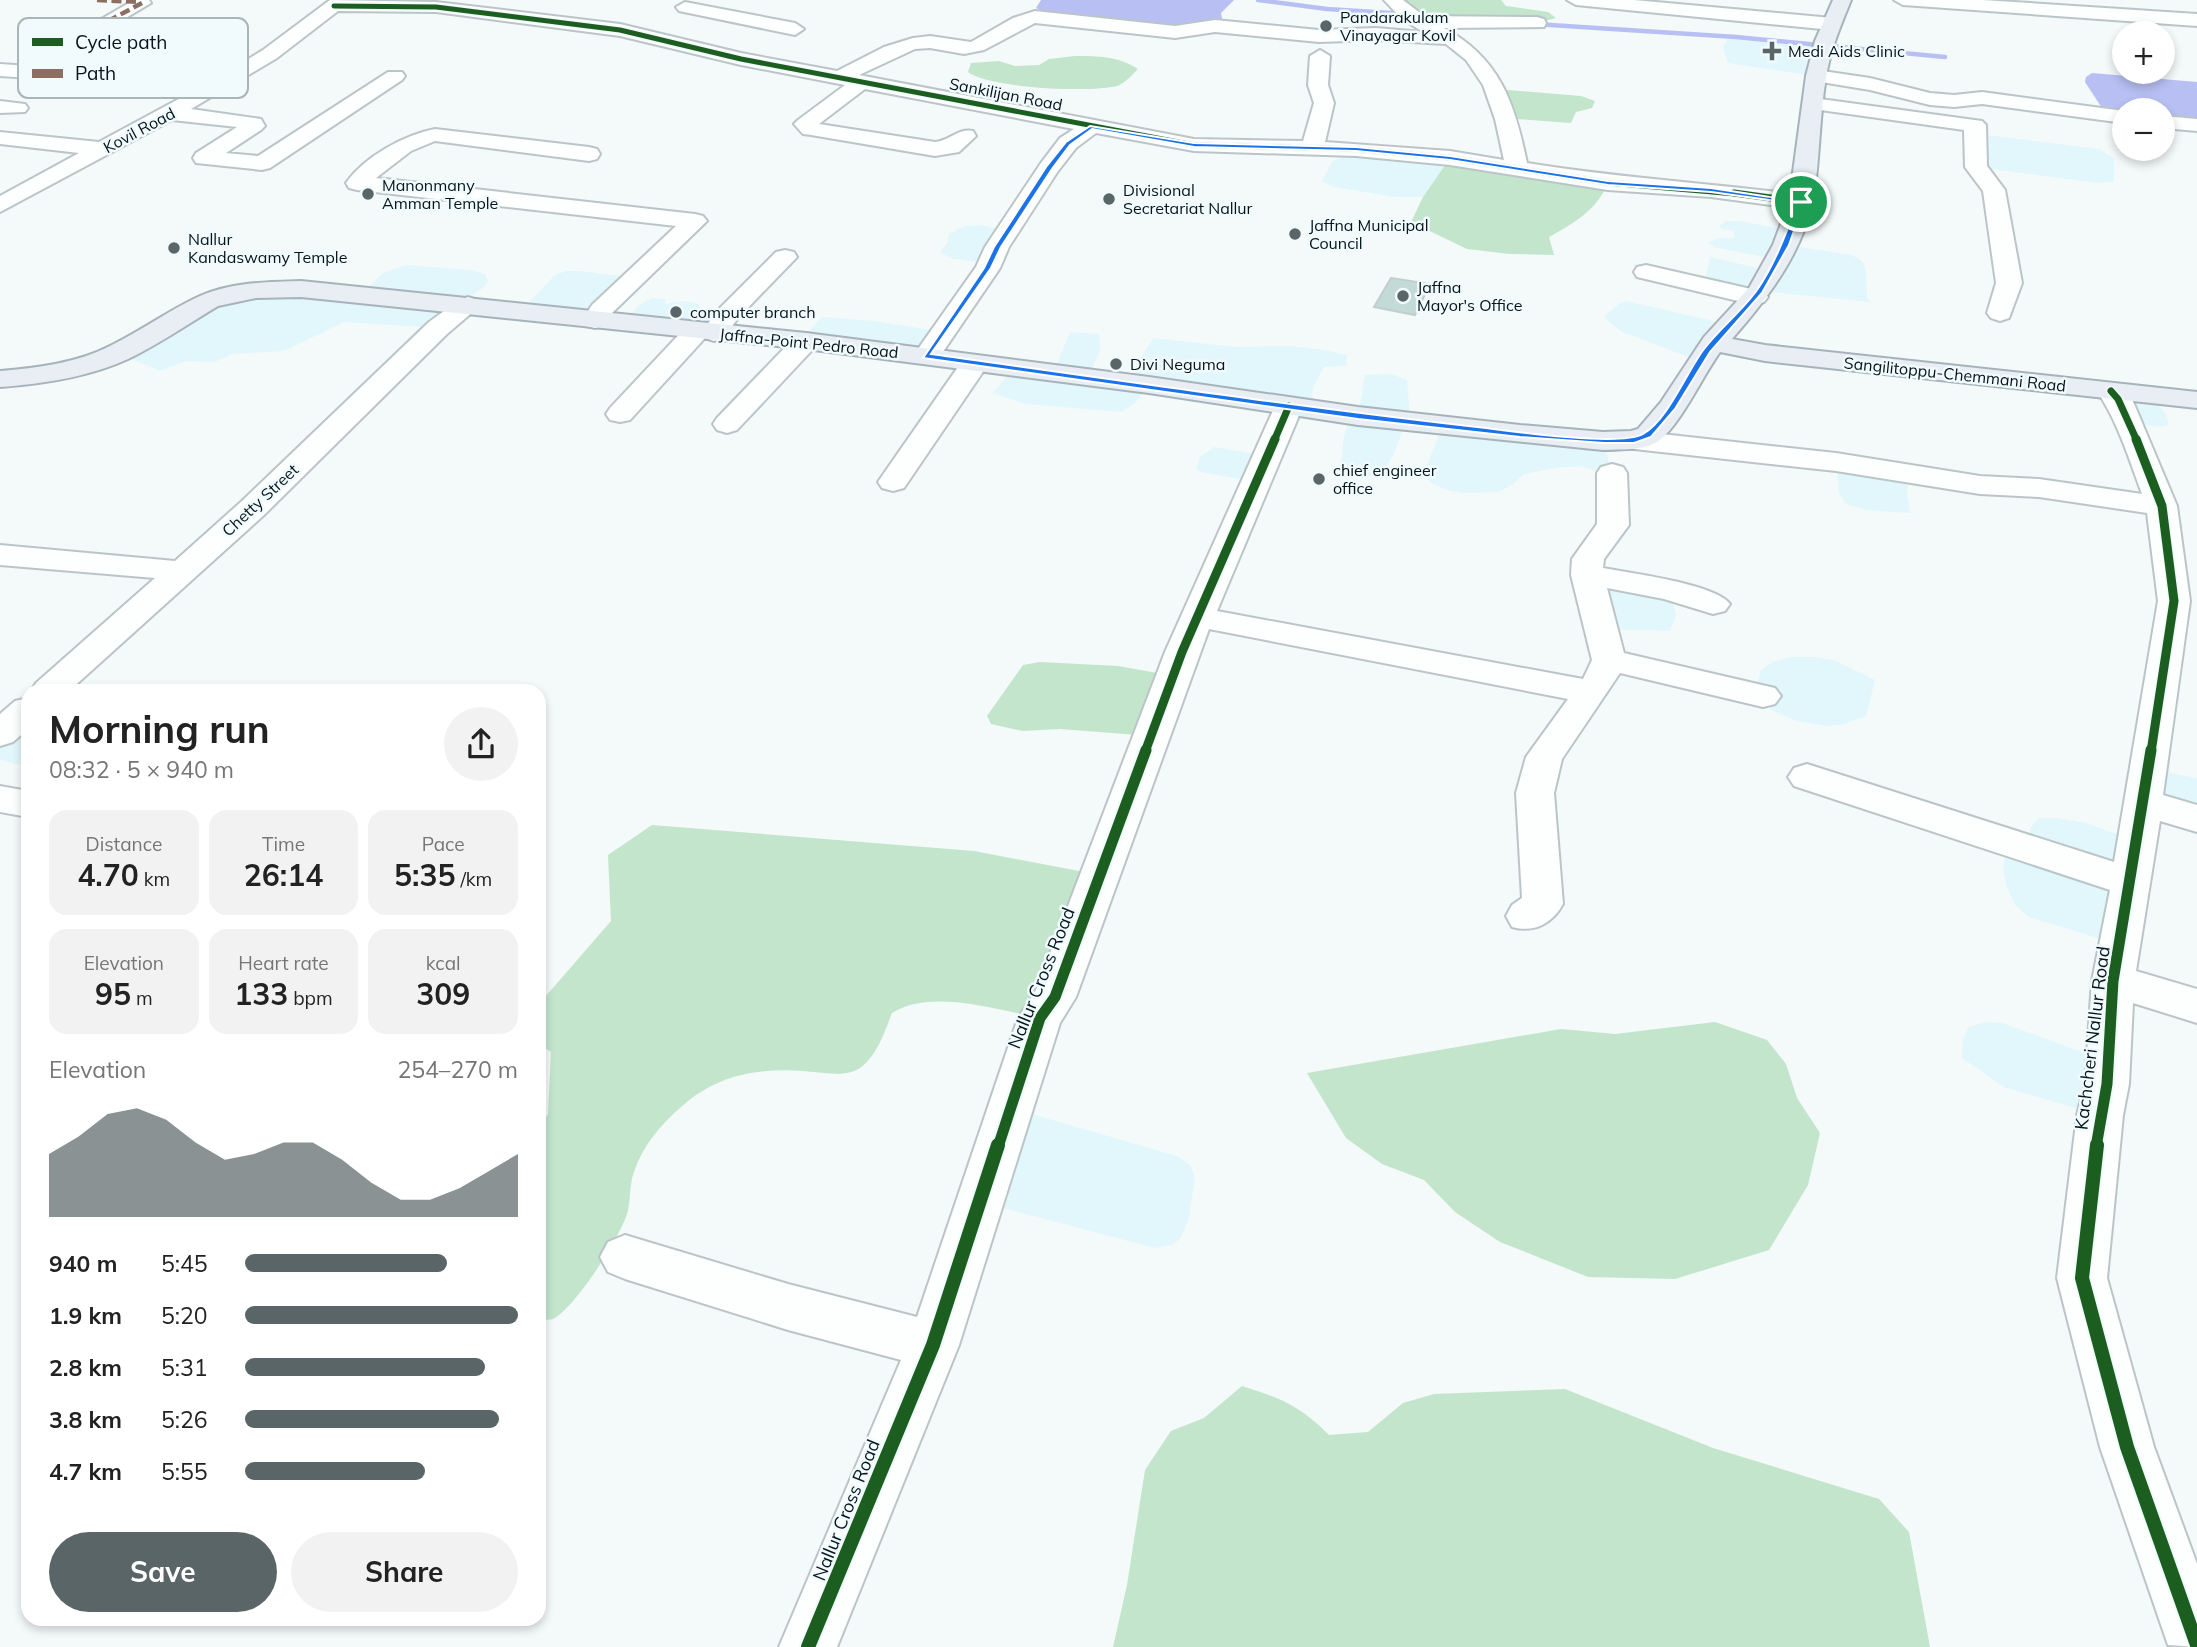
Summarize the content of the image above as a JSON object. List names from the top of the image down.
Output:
{
  "streets": {
    "main road": ["Jaffna-Point Pedro Road", "Sangilitoppu-Chemmani Road"],
    "street": [
      "Sankilijan Road",
      "Kovil Road",
      "Chetty Street",
      "Nallur Cross Road",
      "Kachcheri Nallur Road"
    ]
  },
  "crossings": [
    ["Sankilijan Road", "Kovil Road"],
    ["Jaffna-Point Pedro Road", "Chetty Street"],
    ["Jaffna-Point Pedro Road", "Nallur Cross Road"],
    ["Sangilitoppu-Chemmani Road", "Kachcheri Nallur Road"]
  ],
  "places": {
    "other": [
      "Pandarakulam Vinayagar Kovil",
      "Manonmany Amman Temple",
      "Divisional Secretariat Nallur",
      "Jaffna Municipal Council",
      "Nallur Kandaswamy Temple",
      "Jaffna Mayor's Office",
      "computer branch",
      "Divi Neguma",
      "chief engineer office"
    ],
    "health": ["Medi Aids Clinic"]
  },
  "legend": ["Cycle path", "Path"],
  "page": {
    "map_buttons": ["+", "−"],
    "heading": ["Morning run", "08:32 · 5 × 940 m"],
    "stats": [
      ["Distance", "4.70 km"],
      ["Time", "26:14"],
      ["Pace", "5:35 /km"],
      ["Elevation", "95 m"],
      ["Heart rate", "133 bpm"],
      ["kcal", "309"]
    ],
    "chart": ["Elevation", "254–270 m"],
    "list": [
      {
        "name": "940 m",
        "note": "5:45"
      },
      {
        "name": "1.9 km",
        "note": "5:20"
      },
      {
        "name": "2.8 km",
        "note": "5:31"
      },
      {
        "name": "3.8 km",
        "note": "5:26"
      },
      {
        "name": "4.7 km",
        "note": "5:55"
      }
    ],
    "buttons": ["Save", "Share"]
  }
}
